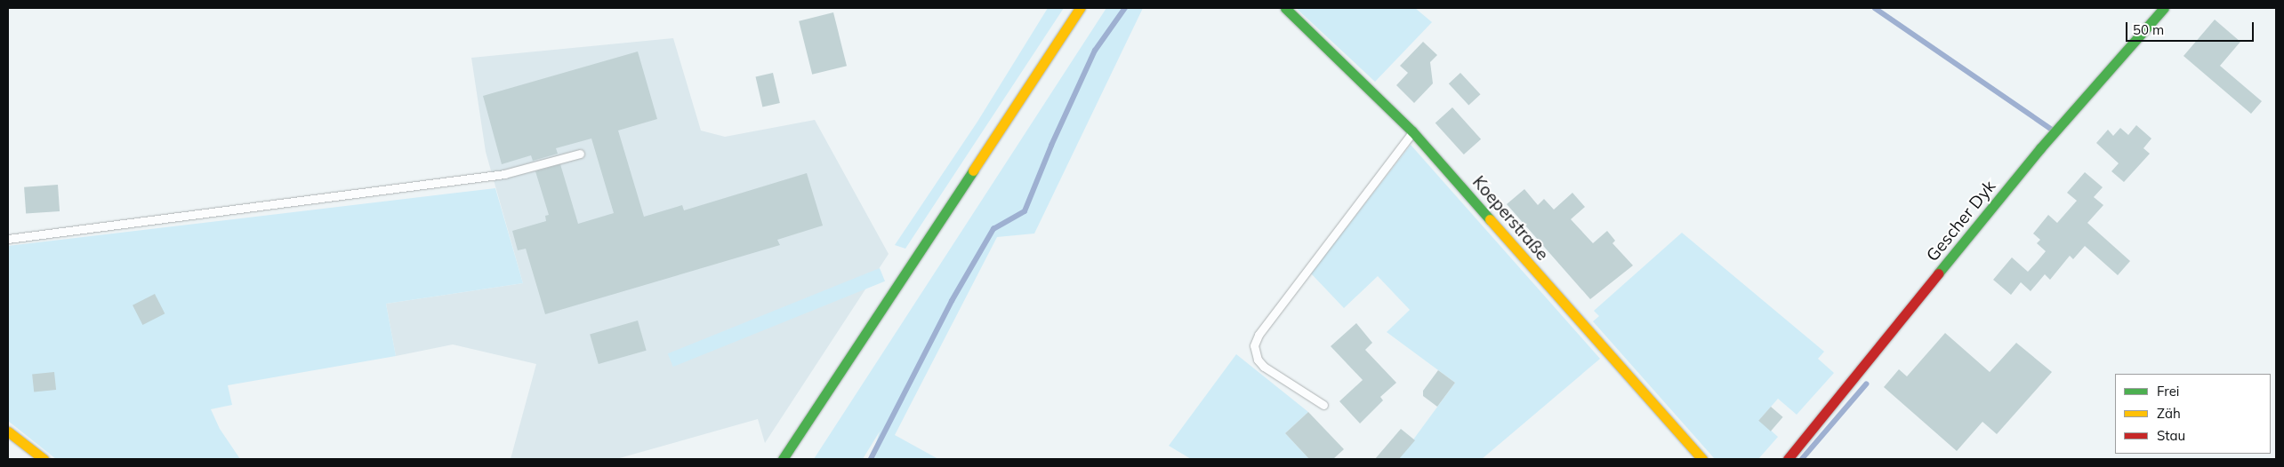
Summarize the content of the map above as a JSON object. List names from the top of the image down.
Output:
{
  "streets": {
    "street": ["Koeperstraße", "Gescher Dyk"]
  },
  "legend": ["Frei", "Zäh", "Stau"],
  "scale_bar": "50 m"
}
